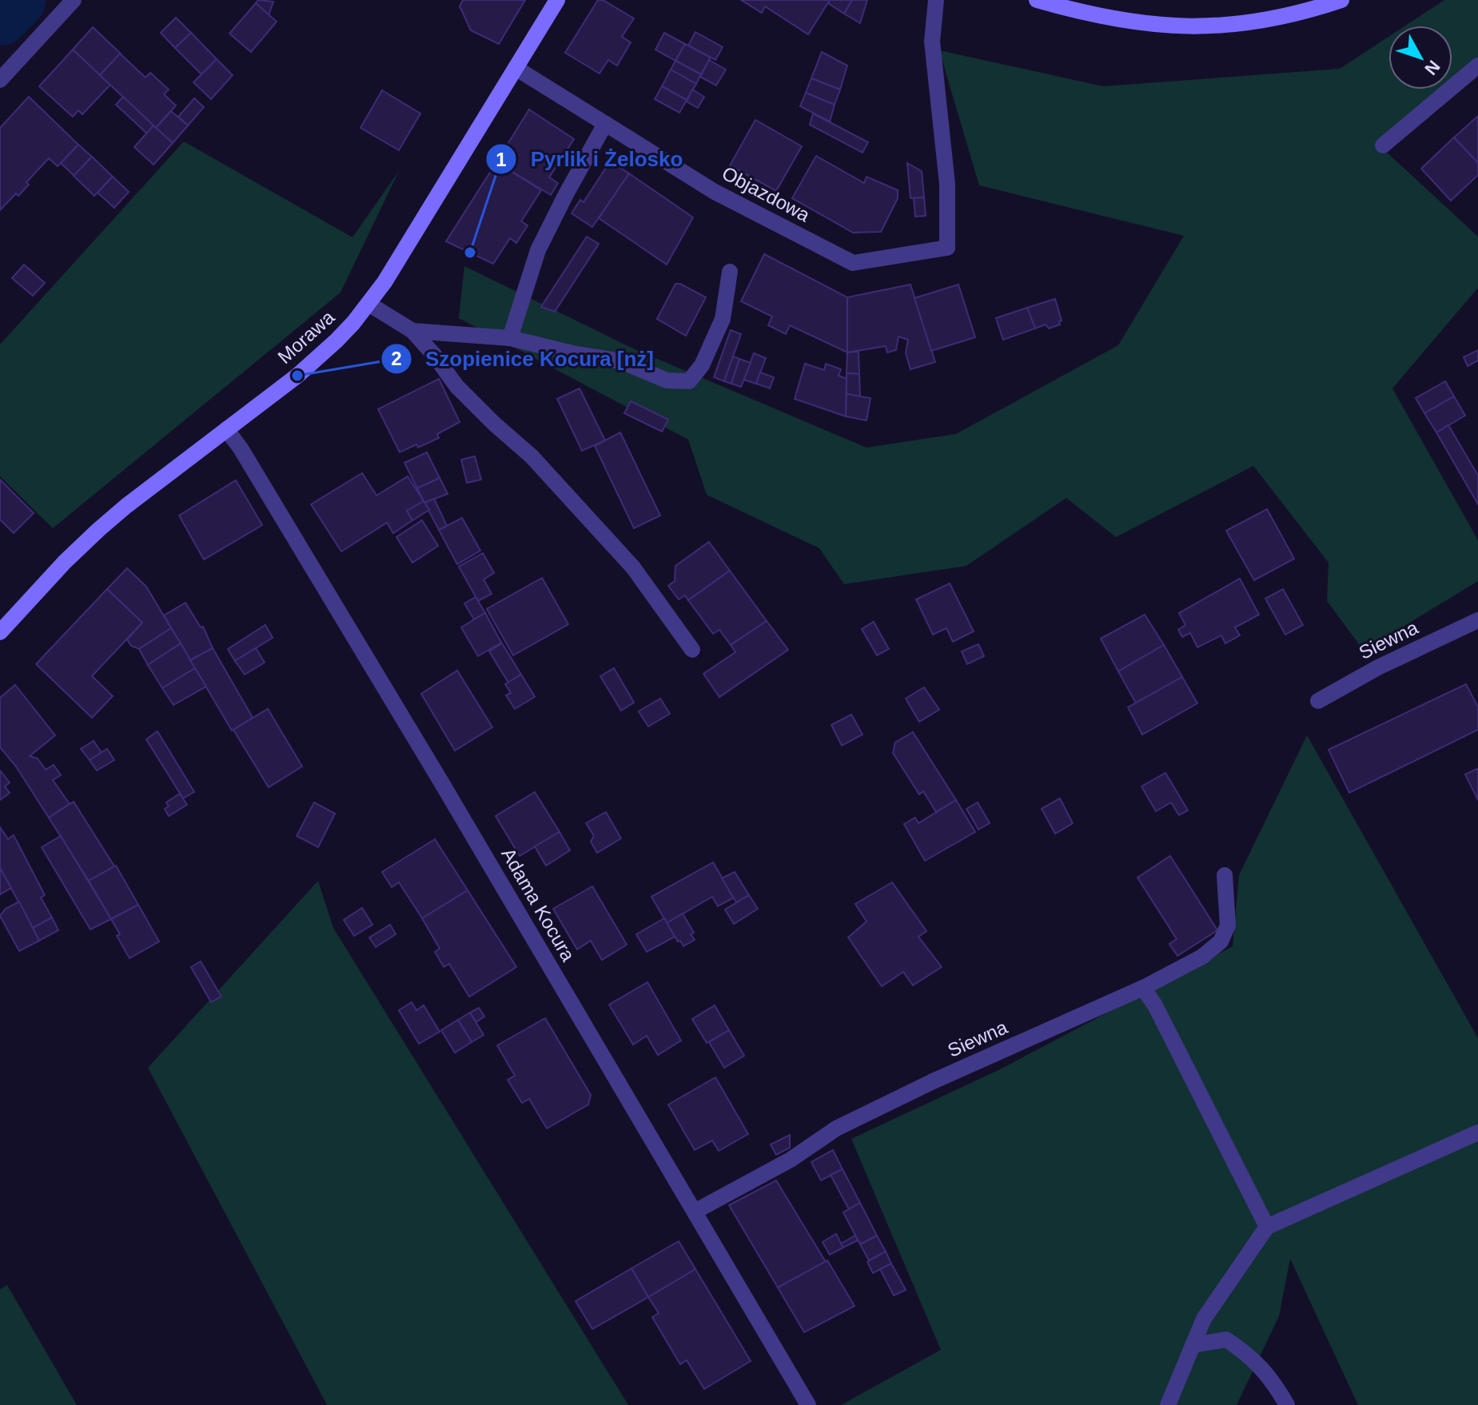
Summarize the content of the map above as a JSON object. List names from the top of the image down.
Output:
{
  "streets": {
    "street": [
      "Objazdowa",
      "Morawa",
      "Siewna",
      "Adama Kocura"
    ]
  },
  "crossings": [
    ["Objazdowa", "Morawa"],
    ["Morawa", "Adama Kocura"],
    ["Siewna", "Adama Kocura"]
  ],
  "places": ["Pyrlik i Żelosko", "Szopienice Kocura [nż]"],
  "north": "bottom right"
}
